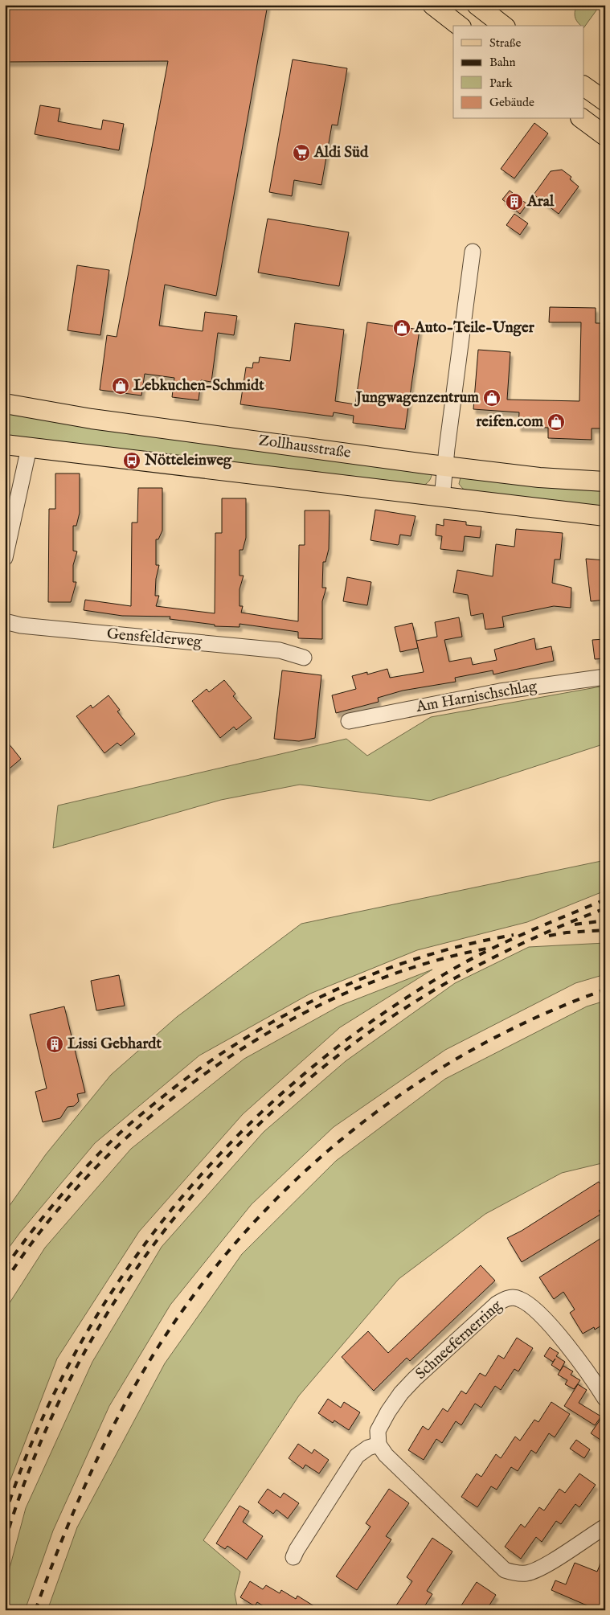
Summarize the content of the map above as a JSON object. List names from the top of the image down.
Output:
{
  "streets": {
    "main road": ["Zollhausstraße"],
    "street": ["Gensfelderweg", "Am Harnischschlag", "Schneefernerring"]
  },
  "places": {
    "supermarket": ["Aldi Süd"],
    "building": ["Aral", "Lissi Gebhardt"],
    "shop": [
      "Auto-Teile-Unger",
      "Lebkuchen-Schmidt",
      "Jungwagenzentrum",
      "reifen.com"
    ],
    "bus stop": ["Nötteleinweg"]
  },
  "legend": [
    "Straße",
    "Bahn",
    "Park",
    "Gebäude"
  ]
}
